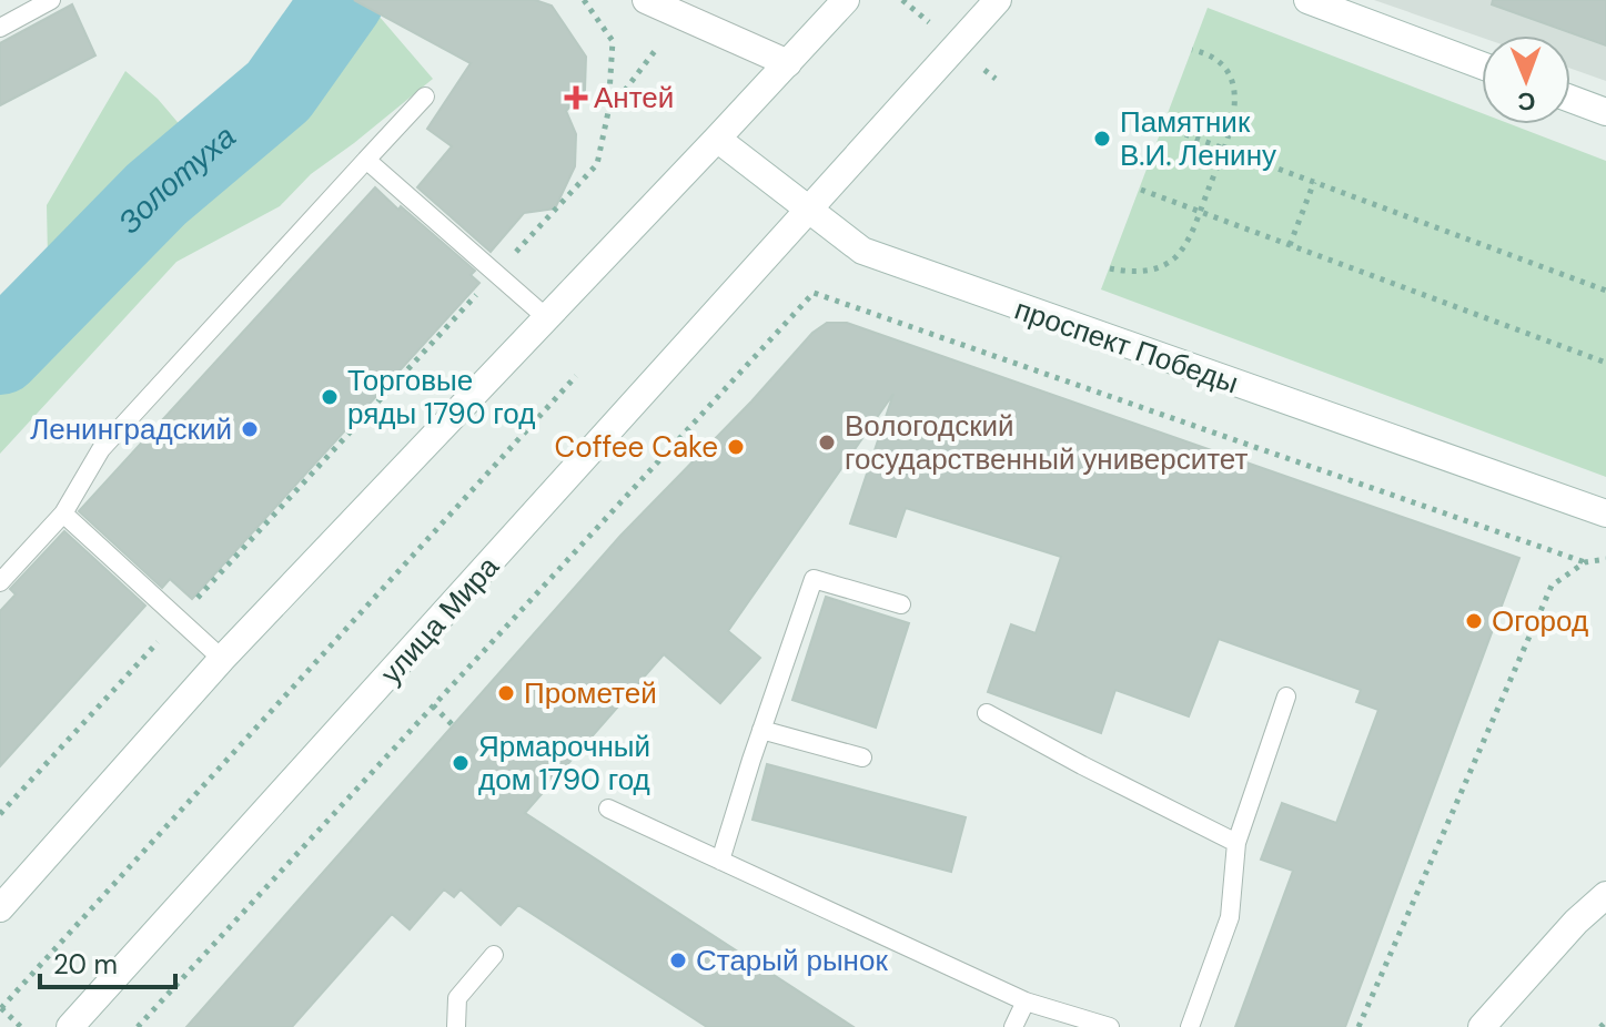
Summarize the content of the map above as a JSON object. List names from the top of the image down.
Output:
{
  "streets": {
    "main road": ["проспект Победы", "улица Мира"]
  },
  "crossings": [
    ["проспект Победы", "улица Мира"]
  ],
  "water": ["Золотуха"],
  "places": {
    "health": ["Антей"],
    "other": [
      "Памятник В.И. Ленину",
      "Торговые ряды 1790 год",
      "Ленинградский",
      "Вологодский государственный университет",
      "Coffee Cake",
      "Огород",
      "Прометей",
      "Ярмарочный дом 1790 год",
      "Старый рынок"
    ]
  },
  "scale_bar": "20 m",
  "north": "bottom"
}
